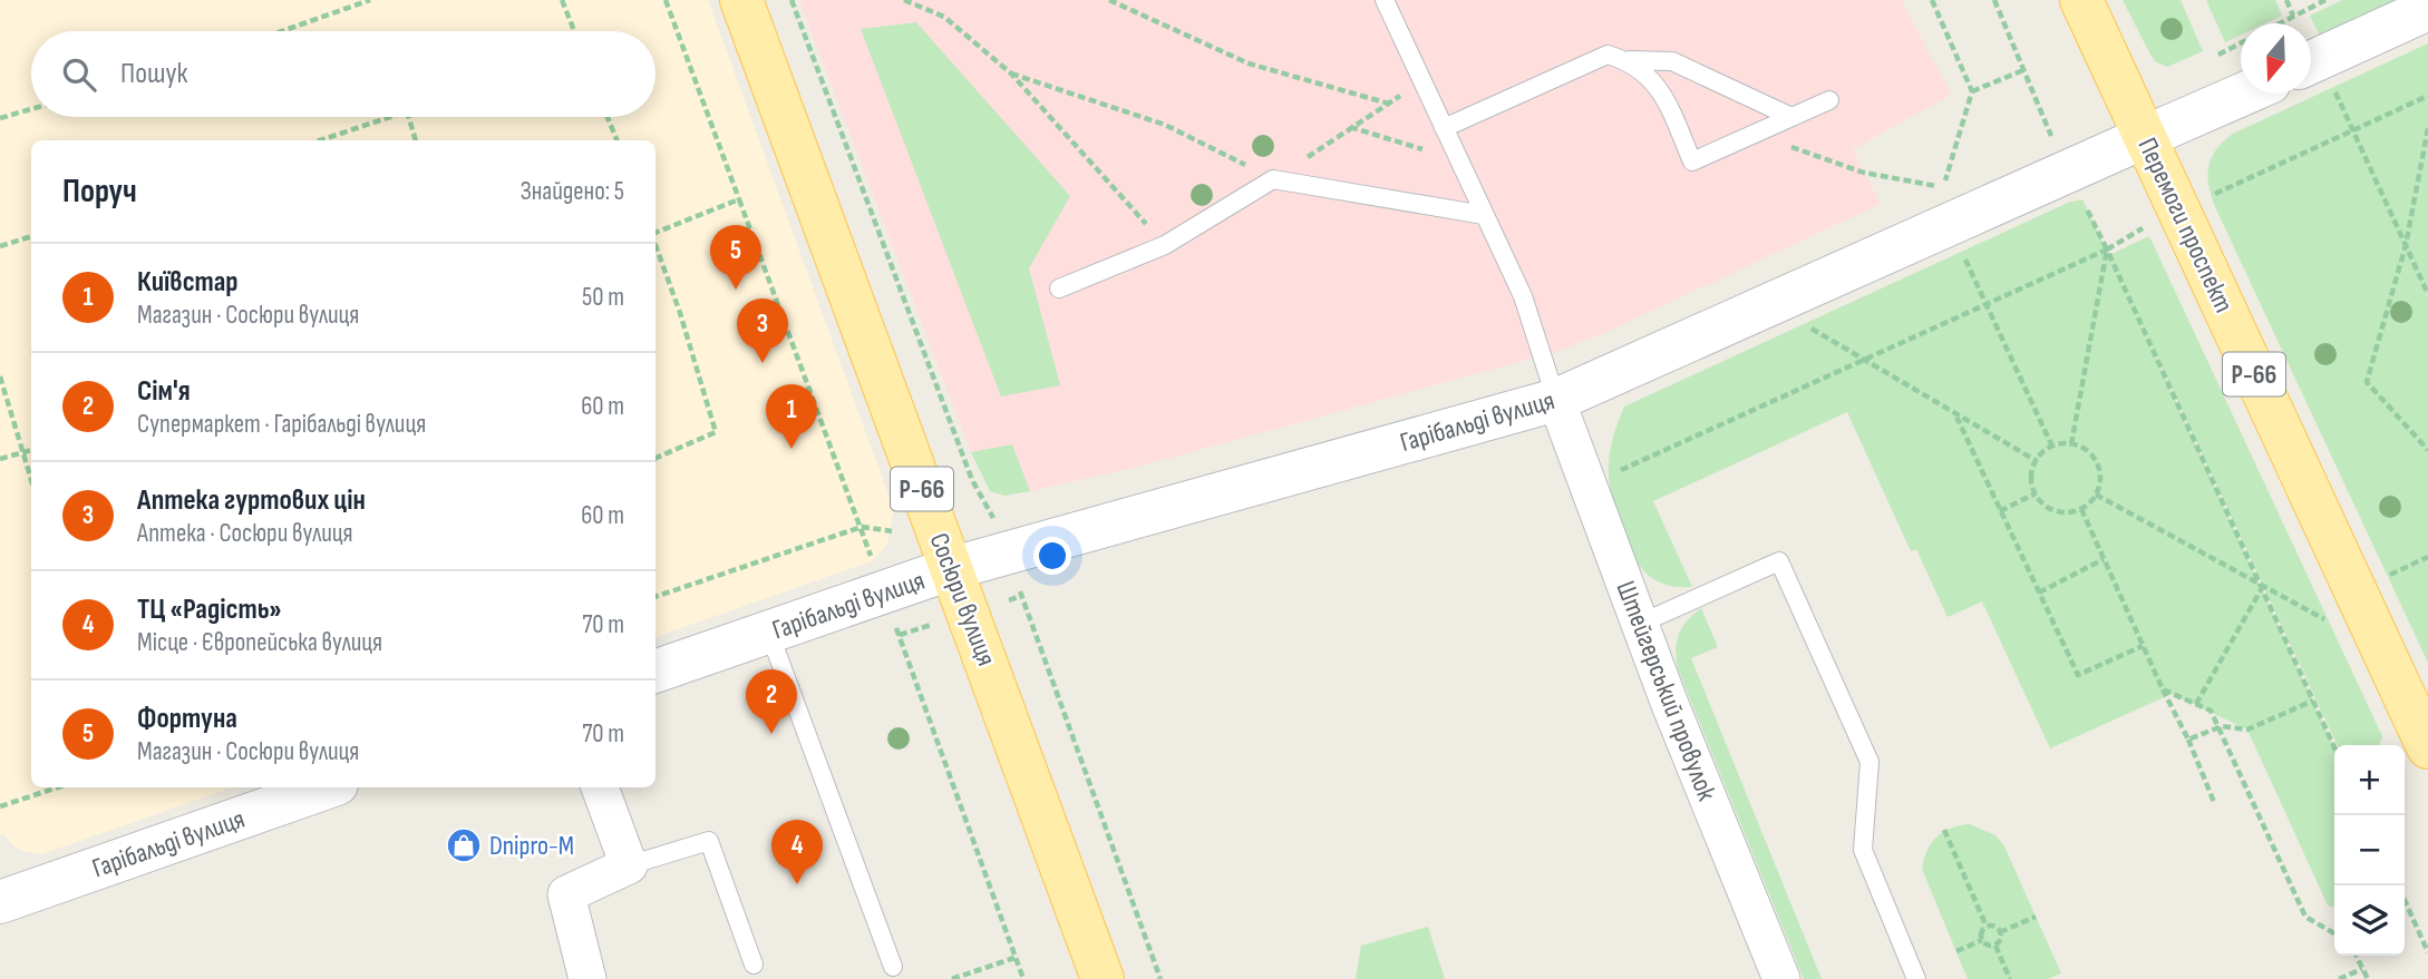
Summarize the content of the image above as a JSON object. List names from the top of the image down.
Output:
{
  "streets": {
    "main road": [
      "Перемоги проспект",
      "Р-66",
      "Гарібальді вулиця",
      "Сосюри вулиця"
    ],
    "street": ["Штейгерський провулок"]
  },
  "crossings": [
    ["Перемоги проспект", "Гарібальді вулиця"],
    ["Гарібальді вулиця", "Сосюри вулиця"],
    ["Гарібальді вулиця", "Штейгерський провулок"]
  ],
  "places": {
    "shop": ["Dnipro-M"]
  },
  "north": "bottom",
  "page": {
    "search": "Пошук",
    "heading": ["Поруч", "Знайдено: 5"],
    "pins": [
      "5",
      "3",
      "1",
      "2",
      "4"
    ],
    "list": [
      {
        "mark": "1",
        "name": "Київстар",
        "note": "Магазин · Сосюри вулиця",
        "value": "50 m"
      },
      {
        "mark": "2",
        "name": "Сім'я",
        "note": "Супермаркет · Гарібальді вулиця",
        "value": "60 m"
      },
      {
        "mark": "3",
        "name": "Аптека гуртових цін",
        "note": "Аптека · Сосюри вулиця",
        "value": "60 m"
      },
      {
        "mark": "4",
        "name": "ТЦ «Радість»",
        "note": "Місце · Європейська вулиця",
        "value": "70 m"
      },
      {
        "mark": "5",
        "name": "Фортуна",
        "note": "Магазин · Сосюри вулиця",
        "value": "70 m"
      }
    ],
    "map_buttons": ["+", "−"]
  }
}
